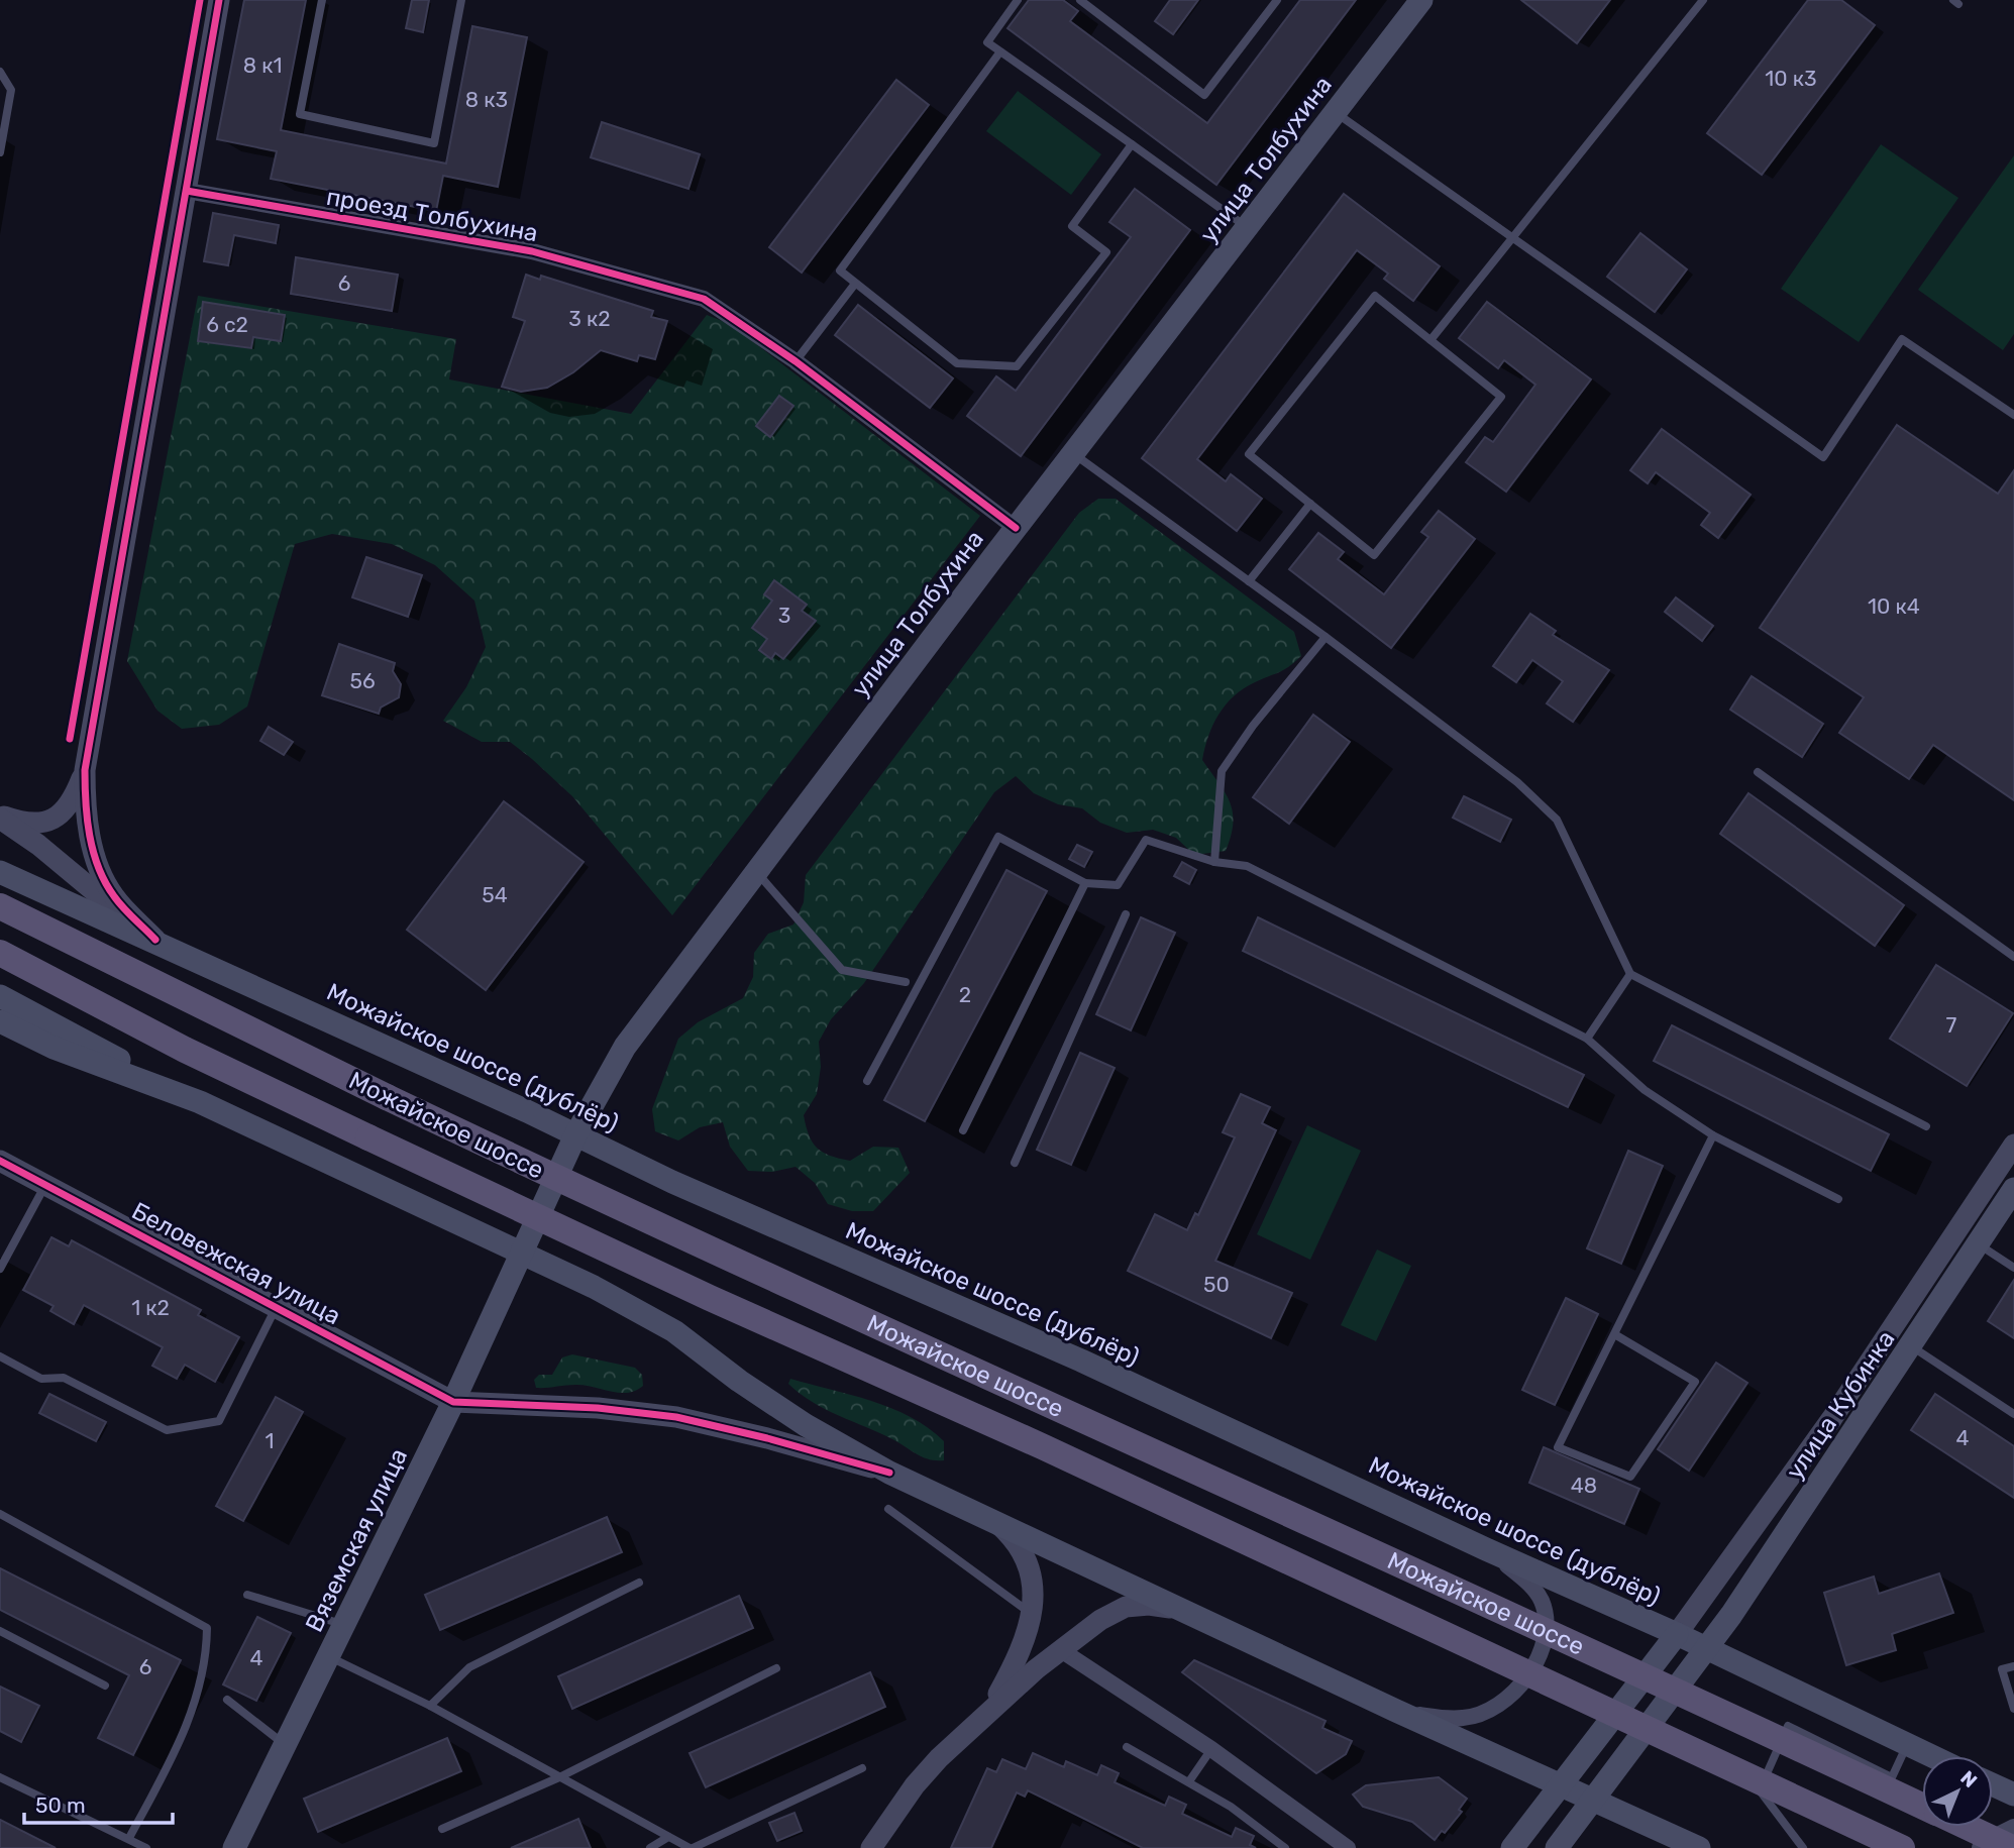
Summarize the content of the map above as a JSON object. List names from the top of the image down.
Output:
{
  "streets": {
    "main road": [
      "улица Толбухина",
      "Можайское шоссе (дублёр)",
      "Можайское шоссе",
      "улица Кубинка",
      "Вяземская улица"
    ],
    "street": ["проезд Толбухина", "Беловежская улица"]
  },
  "crossings": [
    ["улица Толбухина", "проезд Толбухина"],
    ["улица Толбухина", "Можайское шоссе (дублёр)"],
    ["улица Толбухина", "Вяземская улица"],
    ["Можайское шоссе (дублёр)", "улица Кубинка"],
    ["Беловежская улица", "Вяземская улица"]
  ],
  "house_numbers": [
    "8 к1",
    "10 к3",
    "8 к3",
    "6",
    "3 к2",
    "6 с2",
    "10 к4",
    "3",
    "56",
    "54",
    "2",
    "7",
    "50",
    "1 к2",
    "4",
    "1",
    "48",
    "4",
    "6"
  ],
  "scale_bar": "50 m",
  "north": "top right"
}
